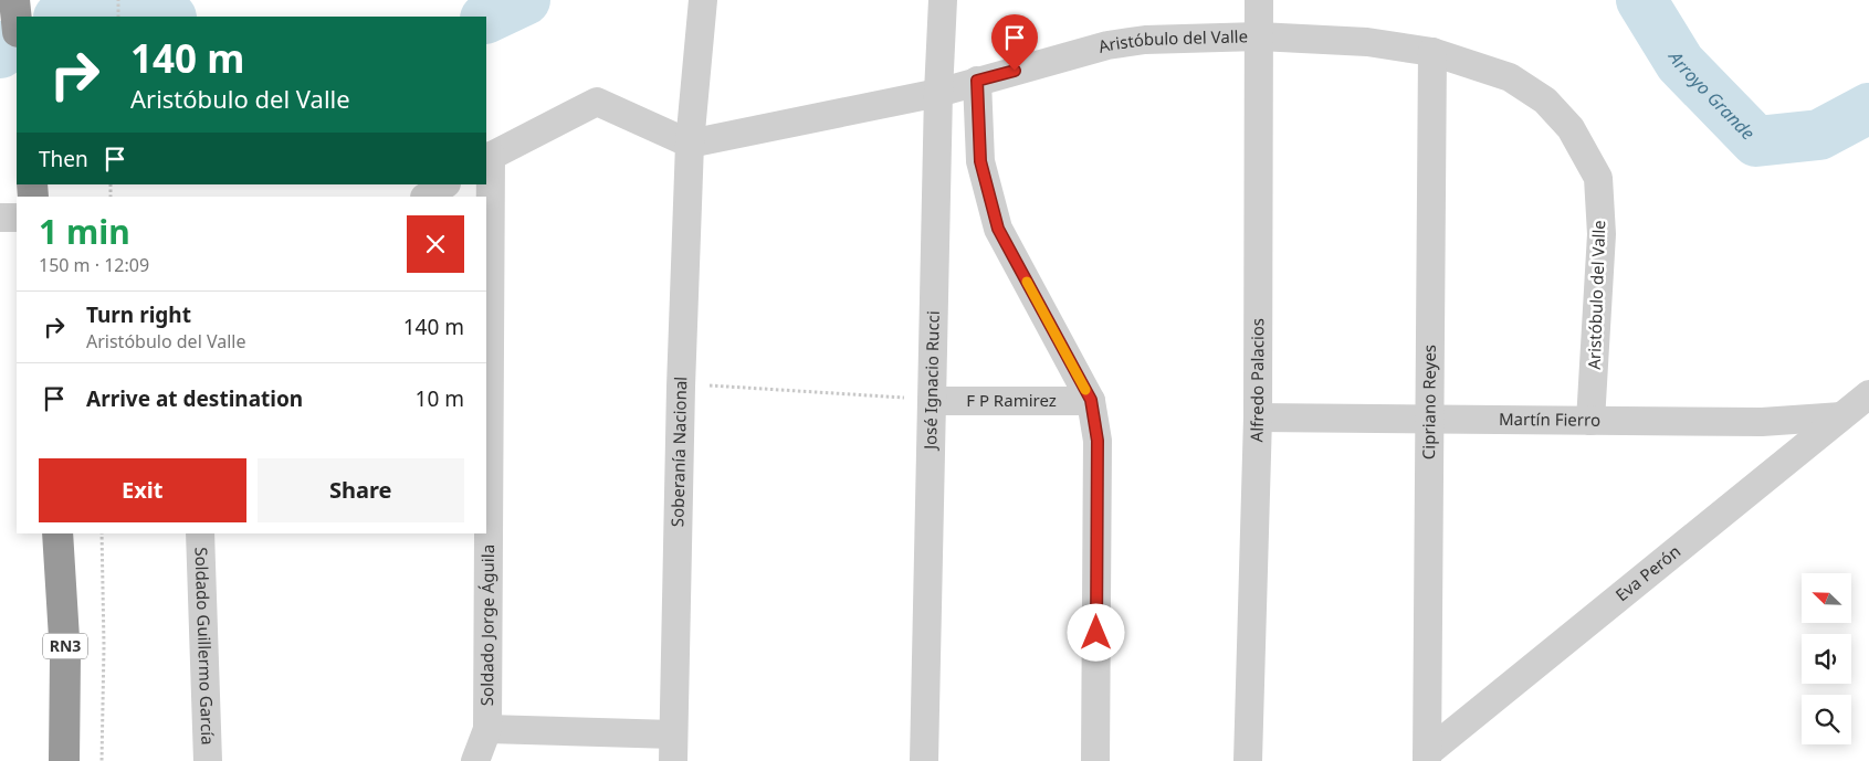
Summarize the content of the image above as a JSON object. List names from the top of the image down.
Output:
{
  "streets": {
    "highway": ["RN3"],
    "street": [
      "Aristóbulo del Valle",
      "José Ignacio Rucci",
      "Alfredo Palacios",
      "F P Ramirez",
      "Cipriano Reyes",
      "Martín Fierro",
      "Soberanía Nacional",
      "Eva Perón",
      "Soldado Jorge Águila",
      "Soldado Guillermo García"
    ]
  },
  "crossings": [
    ["Aristóbulo del Valle", "José Ignacio Rucci"],
    ["Aristóbulo del Valle", "Alfredo Palacios"],
    ["Aristóbulo del Valle", "Cipriano Reyes"],
    ["Aristóbulo del Valle", "Martín Fierro"],
    ["Aristóbulo del Valle", "Soberanía Nacional"],
    ["José Ignacio Rucci", "F P Ramirez"],
    ["Alfredo Palacios", "Martín Fierro"],
    ["Cipriano Reyes", "Martín Fierro"],
    ["Cipriano Reyes", "Eva Perón"],
    ["Martín Fierro", "Eva Perón"]
  ],
  "water": ["Arroyo Grande"],
  "north": "top left",
  "page": {
    "turn": ["140 m", "Aristóbulo del Valle"],
    "then": "Then",
    "heading": ["1 min", "150 m · 12:09"],
    "list": [
      {
        "name": "Turn right",
        "note": "Aristóbulo del Valle",
        "value": "140 m"
      },
      {
        "name": "Arrive at destination",
        "value": "10 m"
      }
    ],
    "buttons": ["Exit", "Share"]
  }
}
